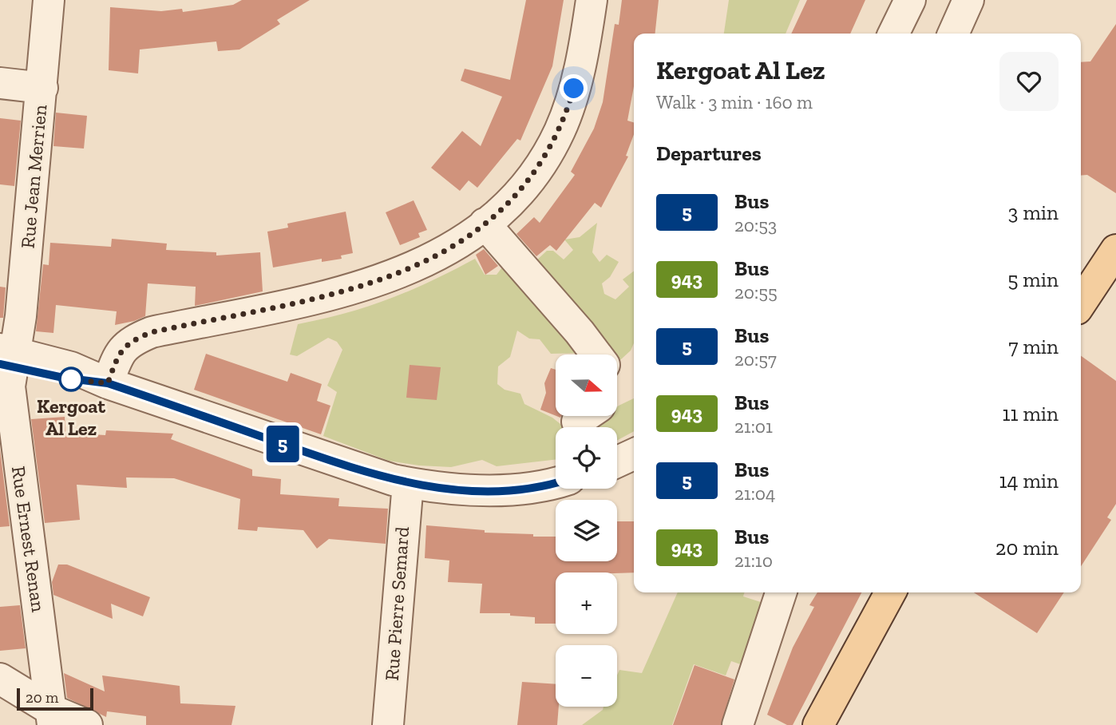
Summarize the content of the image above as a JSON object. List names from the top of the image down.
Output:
{
  "streets": {
    "street": ["Rue Jean Merrien", "Rue Ernest Renan", "Rue Pierre Semard"]
  },
  "crossings": [
    ["Rue Jean Merrien", "Rue Ernest Renan"]
  ],
  "places": ["Kergoat Al Lez"],
  "lines": ["bus line 5"],
  "scale_bar": "20 m",
  "north": "right",
  "page": {
    "on_map": "5",
    "heading": [
      ["Kergoat Al Lez", "Walk · 3 min · 160 m"],
      "Departures"
    ],
    "list": [
      {
        "mark": "5",
        "name": "Bus",
        "note": "20:53",
        "value": "3 min"
      },
      {
        "mark": "943",
        "name": "Bus",
        "note": "20:55",
        "value": "5 min"
      },
      {
        "mark": "5",
        "name": "Bus",
        "note": "20:57",
        "value": "7 min"
      },
      {
        "mark": "943",
        "name": "Bus",
        "note": "21:01",
        "value": "11 min"
      },
      {
        "mark": "5",
        "name": "Bus",
        "note": "21:04",
        "value": "14 min"
      },
      {
        "mark": "943",
        "name": "Bus",
        "note": "21:10",
        "value": "20 min"
      }
    ],
    "map_buttons": ["+", "−"],
    "scale": "20 m"
  }
}
